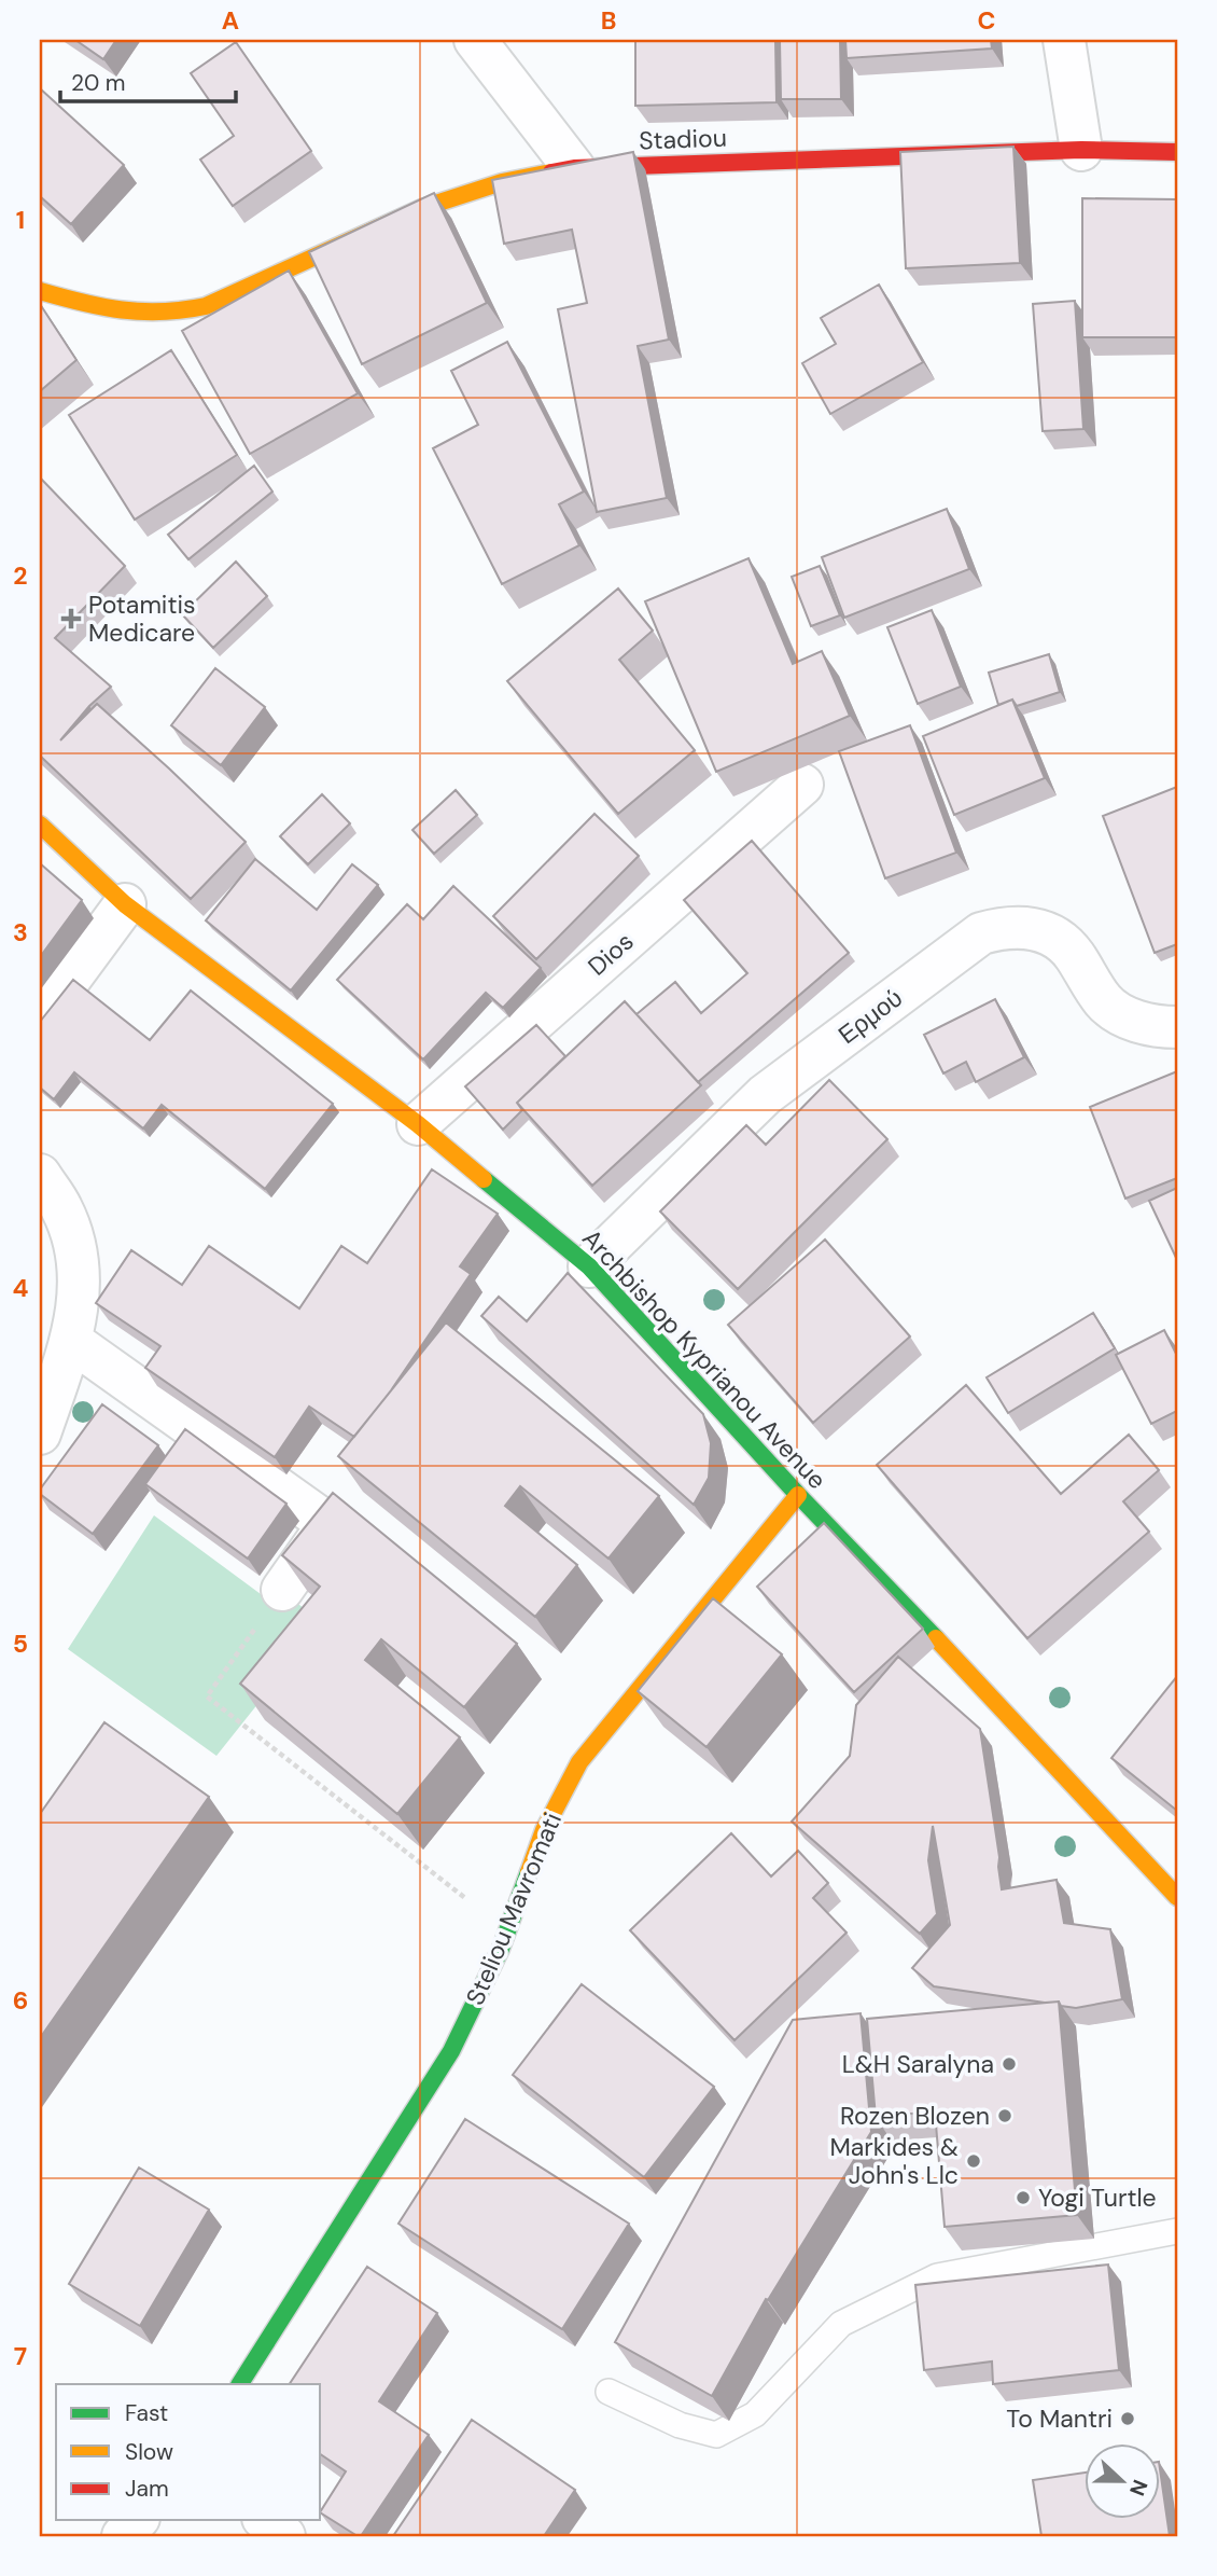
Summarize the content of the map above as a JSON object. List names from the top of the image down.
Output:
{
  "streets": {
    "main road": ["Stadiou", "Archbishop Kyprianou Avenue", "Steliou Mavromati"],
    "street": ["Dios", "Ερμού"]
  },
  "crossings": [
    ["Dios", "Archbishop Kyprianou Avenue"],
    ["Ερμού", "Archbishop Kyprianou Avenue"],
    ["Archbishop Kyprianou Avenue", "Steliou Mavromati"]
  ],
  "places": {
    "health": ["Potamitis Medicare"],
    "other": [
      "L&H Saralyna",
      "Rozen Blozen",
      "Markides & John's Llc",
      "Yogi Turtle",
      "To Mantri"
    ]
  },
  "legend": ["Fast", "Slow", "Jam"],
  "scale_bar": "20 m",
  "north": "right",
  "grid": {
    "columns": ["A", "B", "C"],
    "rows": [
      "1",
      "2",
      "3",
      "4",
      "5",
      "6",
      "7"
    ]
  }
}
